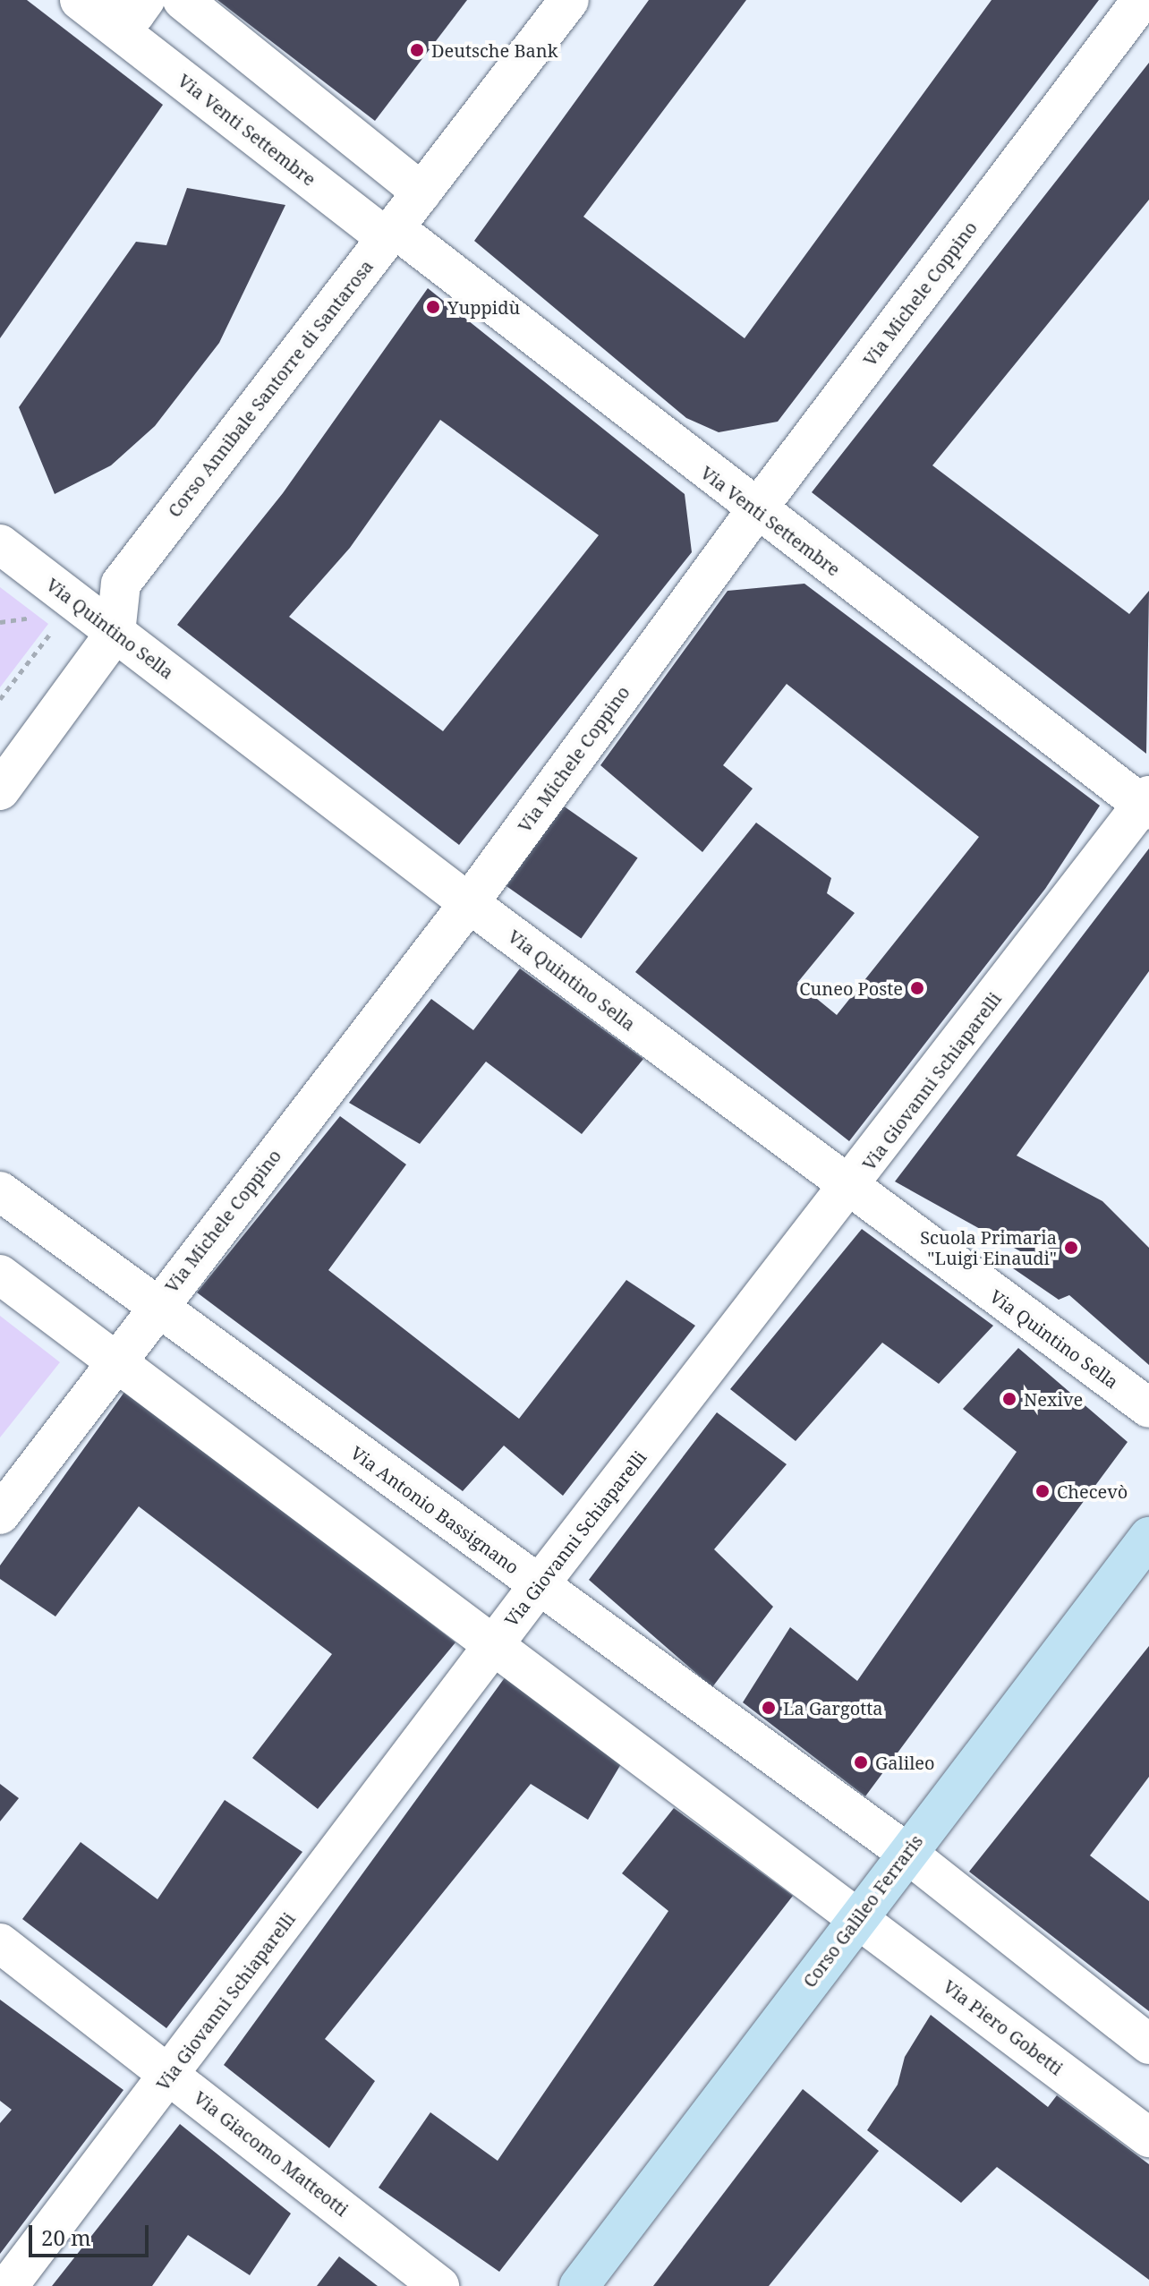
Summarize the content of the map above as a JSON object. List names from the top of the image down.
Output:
{
  "streets": {
    "street": [
      "Via Venti Settembre",
      "Via Michele Coppino",
      "Corso Annibale Santorre di Santarosa",
      "Via Quintino Sella",
      "Via Giovanni Schiaparelli",
      "Via Antonio Bassignano",
      "Corso Galileo Ferraris",
      "Via Piero Gobetti",
      "Via Giacomo Matteotti"
    ]
  },
  "crossings": [
    ["Via Venti Settembre", "Via Michele Coppino"],
    ["Via Venti Settembre", "Corso Annibale Santorre di Santarosa"],
    ["Via Venti Settembre", "Via Giovanni Schiaparelli"],
    ["Via Michele Coppino", "Via Quintino Sella"],
    ["Via Michele Coppino", "Via Antonio Bassignano"],
    ["Corso Annibale Santorre di Santarosa", "Via Quintino Sella"],
    ["Via Quintino Sella", "Via Giovanni Schiaparelli"],
    ["Via Giovanni Schiaparelli", "Via Antonio Bassignano"],
    ["Via Giovanni Schiaparelli", "Via Giacomo Matteotti"],
    ["Via Antonio Bassignano", "Corso Galileo Ferraris"],
    ["Corso Galileo Ferraris", "Via Piero Gobetti"]
  ],
  "places": [
    "Deutsche Bank",
    "Yuppidù",
    "Cuneo Poste",
    "Scuola Primaria \"Luigi Einaudi\"",
    "Nexive",
    "Checevò",
    "La Gargotta",
    "Galileo"
  ],
  "scale_bar": "20 m"
}
